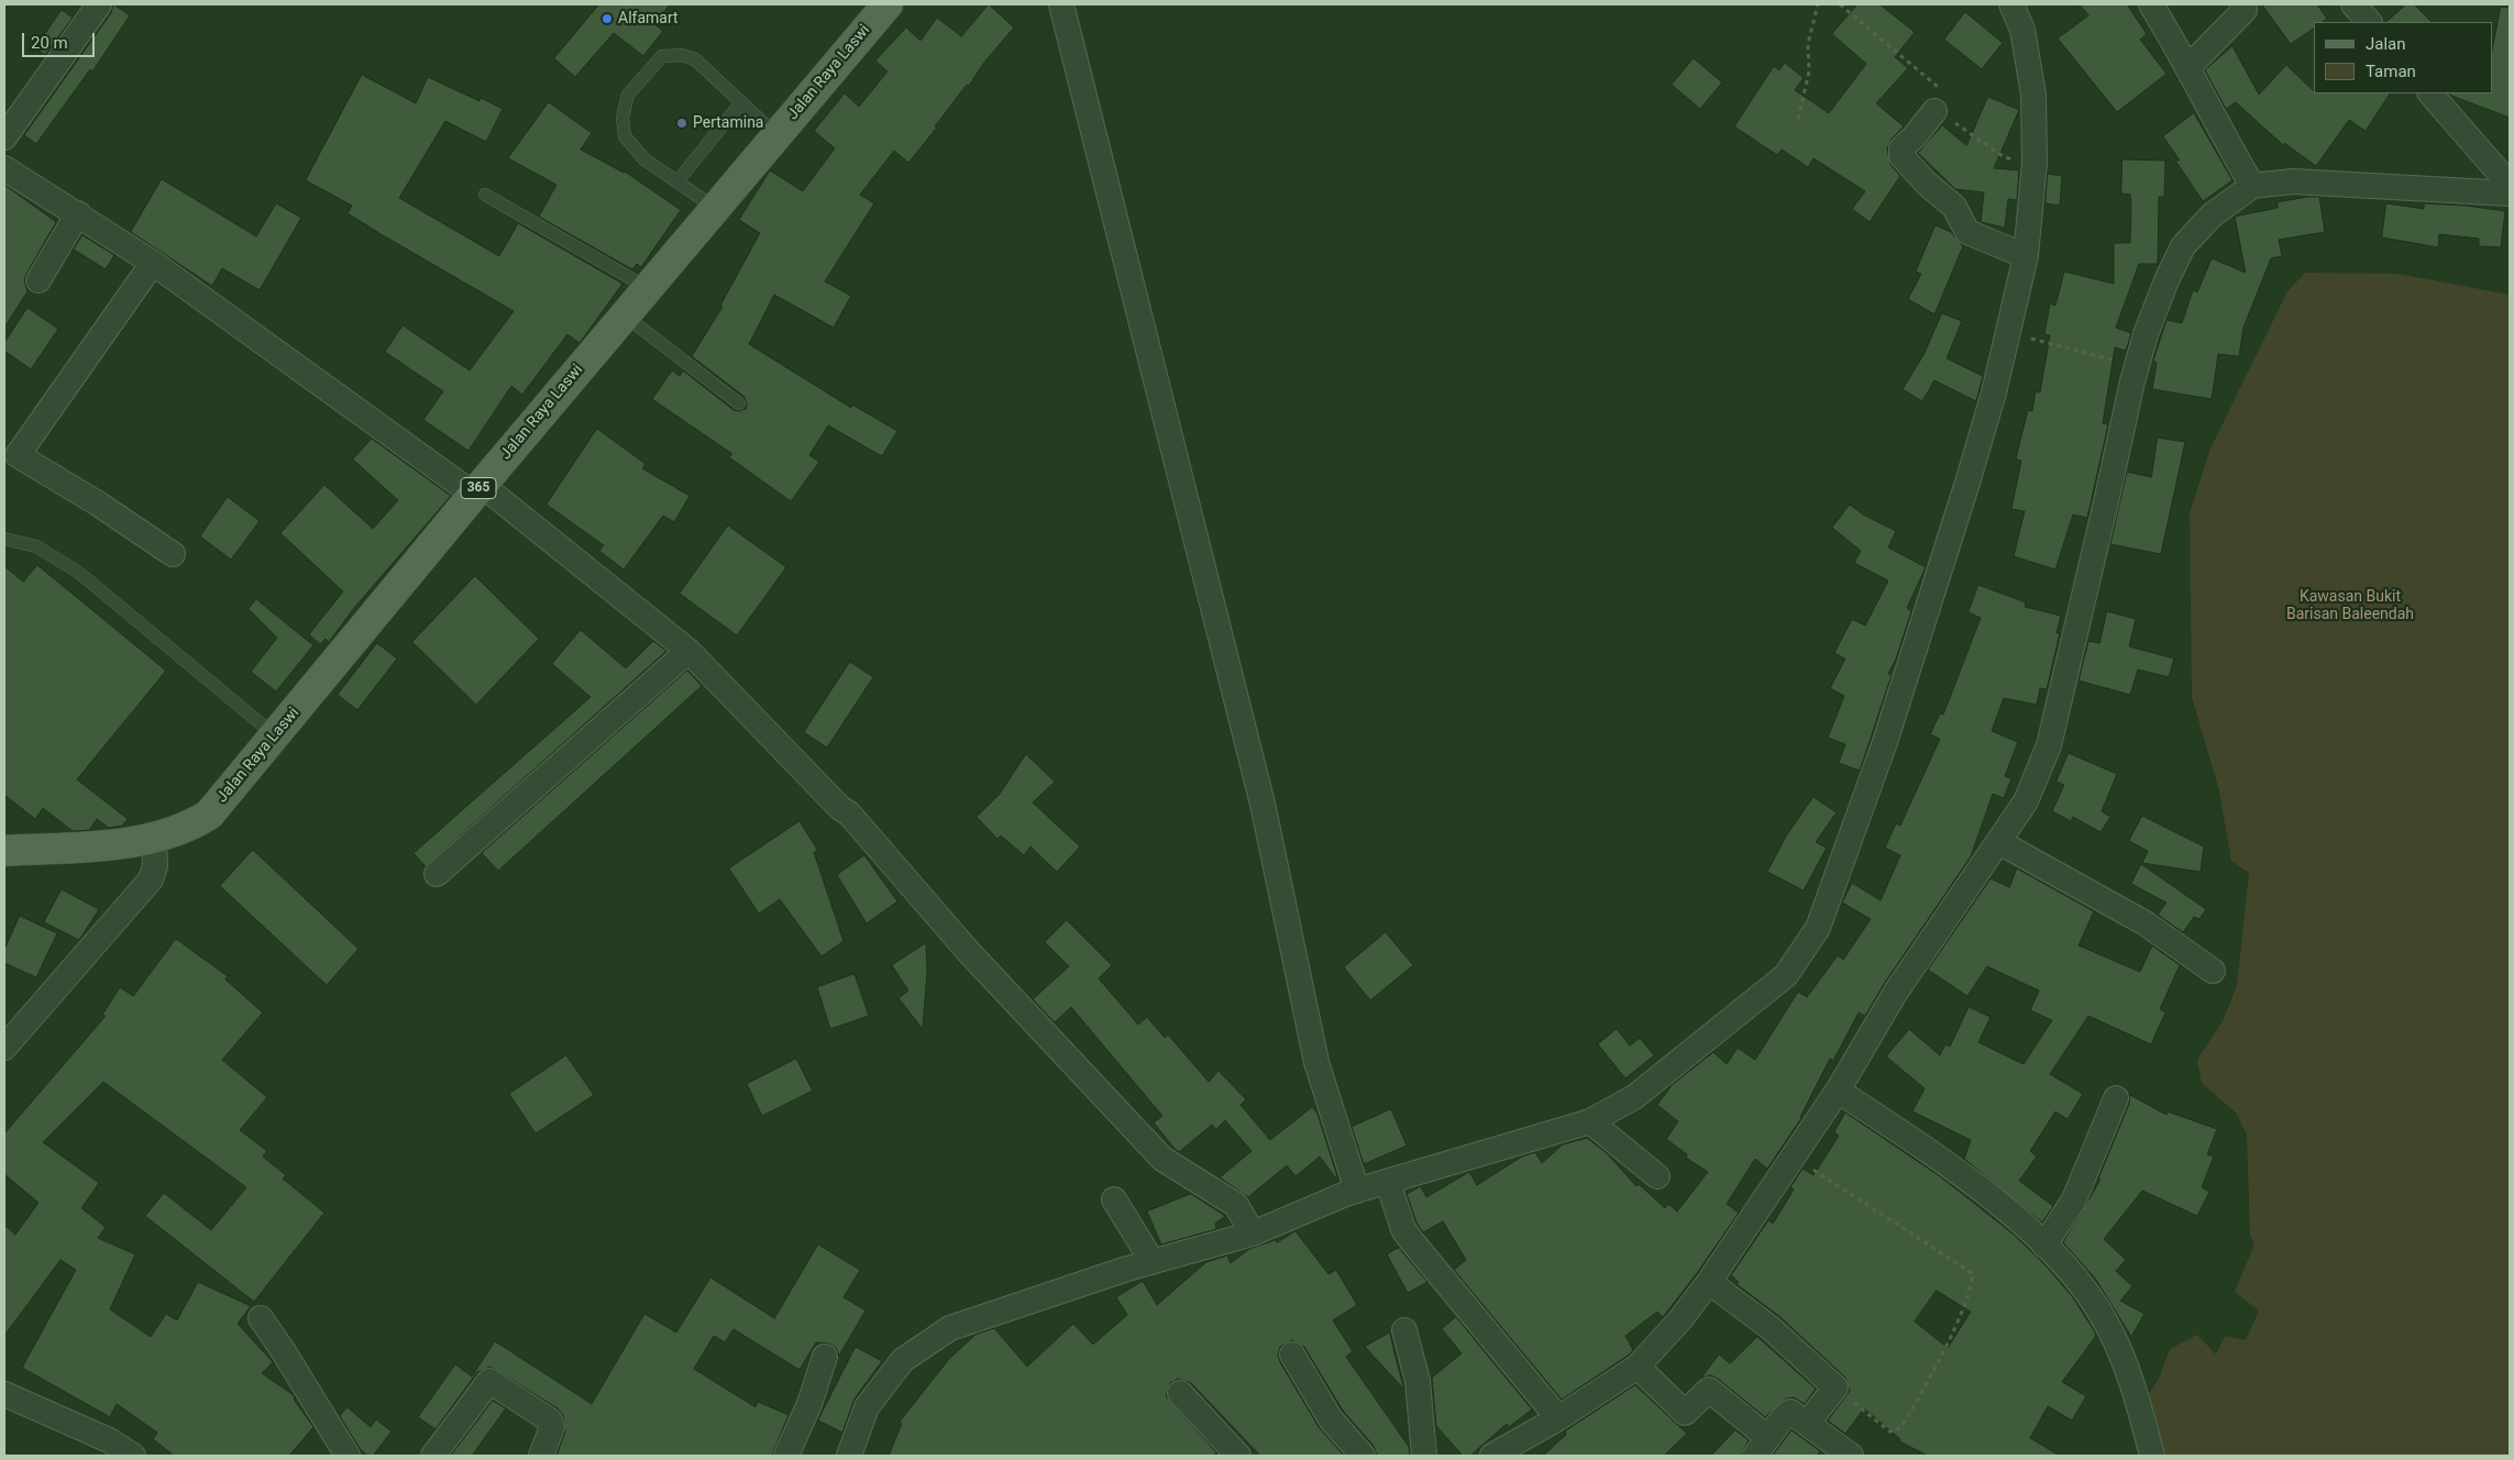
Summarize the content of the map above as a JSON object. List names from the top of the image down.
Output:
{
  "streets": {
    "main road": ["Jalan Raya Laswi", "365"]
  },
  "parks": ["Kawasan Bukit Barisan Baleendah"],
  "places": ["Alfamart", "Pertamina"],
  "legend": ["Jalan", "Taman"],
  "scale_bar": "20 m"
}
